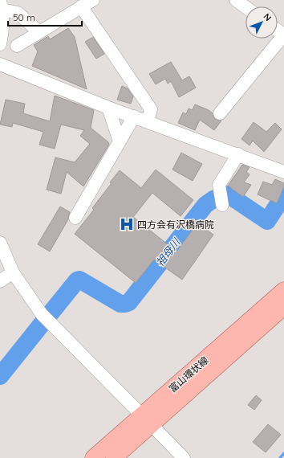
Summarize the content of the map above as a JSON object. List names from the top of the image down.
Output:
{
  "streets": {
    "main road": ["富山環状線"]
  },
  "water": ["祖母川"],
  "places": {
    "hospital": ["四方会有沢橋病院"]
  },
  "scale_bar": "50 m",
  "north": "top right"
}
